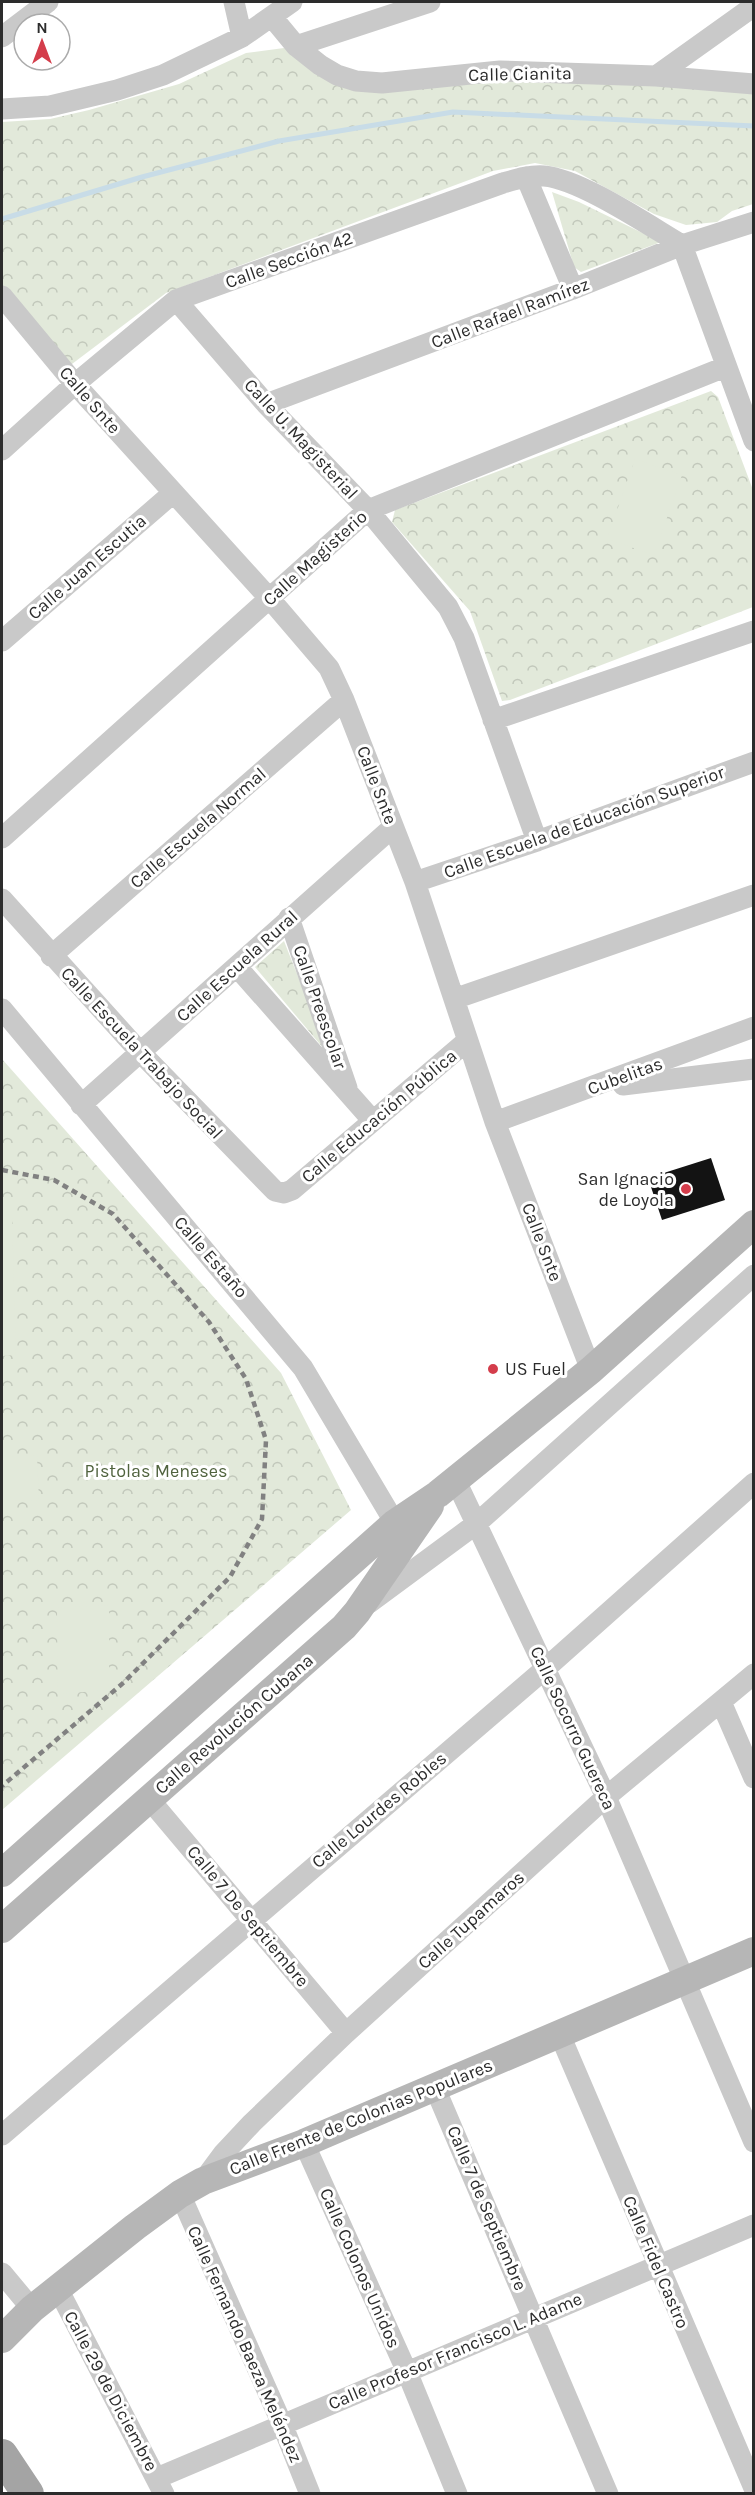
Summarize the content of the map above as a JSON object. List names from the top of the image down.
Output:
{
  "streets": {
    "street": [
      "Calle Cianita",
      "Calle Sección 42",
      "Calle Rafael Ramírez",
      "Calle Snte",
      "Calle U. Magisterial",
      "Calle Magisterio",
      "Calle Juan Escutia",
      "Calle Escuela de Educación Superior",
      "Calle Escuela Normal",
      "Calle Escuela Rural",
      "Calle Preescolar",
      "Calle Escuela Trabajo Social",
      "Cubelitas",
      "Calle Educación Pública",
      "Calle Estaño",
      "Calle Revolución Cubana",
      "Calle Socorro Guereca",
      "Calle Lourdes Robles",
      "Calle 7 De Septiembre",
      "Calle Tupamaros",
      "Calle Frente de Colonias Populares",
      "Calle 7 de Septiembre",
      "Calle Fidel Castro",
      "Calle Colonos Unidos",
      "Calle Fernando Baeza Meléndez",
      "Calle Profesor Francisco L. Adame",
      "Calle 29 de Diciembre"
    ]
  },
  "crossings": [
    ["Calle Sección 42", "Calle Rafael Ramírez"],
    ["Calle Sección 42", "Calle Snte"],
    ["Calle Sección 42", "Calle U. Magisterial"],
    ["Calle Rafael Ramírez", "Calle U. Magisterial"],
    ["Calle Snte", "Calle Magisterio"],
    ["Calle Snte", "Calle Juan Escutia"],
    ["Calle Snte", "Calle Escuela de Educación Superior"],
    ["Calle Snte", "Calle Escuela Normal"],
    ["Calle Snte", "Calle Escuela Rural"],
    ["Calle Snte", "Cubelitas"],
    ["Calle Snte", "Calle Educación Pública"],
    ["Calle Snte", "Calle Revolución Cubana"],
    ["Calle U. Magisterial", "Calle Magisterio"],
    ["Calle U. Magisterial", "Calle Escuela de Educación Superior"],
    ["Calle Escuela Normal", "Calle Escuela Trabajo Social"],
    ["Calle Escuela Rural", "Calle Preescolar"],
    ["Calle Escuela Rural", "Calle Escuela Trabajo Social"],
    ["Calle Escuela Rural", "Calle Estaño"],
    ["Calle Escuela Trabajo Social", "Calle Educación Pública"],
    ["Calle Estaño", "Calle Revolución Cubana"],
    ["Calle Revolución Cubana", "Calle Socorro Guereca"],
    ["Calle Revolución Cubana", "Calle 7 De Septiembre"],
    ["Calle Socorro Guereca", "Calle Lourdes Robles"],
    ["Calle Socorro Guereca", "Calle Tupamaros"],
    ["Calle Socorro Guereca", "Calle Frente de Colonias Populares"],
    ["Calle Lourdes Robles", "Calle 7 De Septiembre"],
    ["Calle 7 De Septiembre", "Calle Tupamaros"],
    ["Calle Tupamaros", "Calle Frente de Colonias Populares"],
    ["Calle Tupamaros", "Calle Fernando Baeza Meléndez"],
    ["Calle Frente de Colonias Populares", "Calle 7 de Septiembre"],
    ["Calle Frente de Colonias Populares", "Calle Fidel Castro"],
    ["Calle Frente de Colonias Populares", "Calle Colonos Unidos"],
    ["Calle Frente de Colonias Populares", "Calle Fernando Baeza Meléndez"],
    ["Calle Frente de Colonias Populares", "Calle 29 de Diciembre"],
    ["Calle 7 de Septiembre", "Calle Profesor Francisco L. Adame"],
    ["Calle Fidel Castro", "Calle Profesor Francisco L. Adame"],
    ["Calle Colonos Unidos", "Calle Profesor Francisco L. Adame"],
    ["Calle Fernando Baeza Meléndez", "Calle Profesor Francisco L. Adame"],
    ["Calle Profesor Francisco L. Adame", "Calle 29 de Diciembre"]
  ],
  "parks": ["Pistolas Meneses"],
  "places": ["San Ignacio de Loyola", "US Fuel"],
  "north": "top"
}
